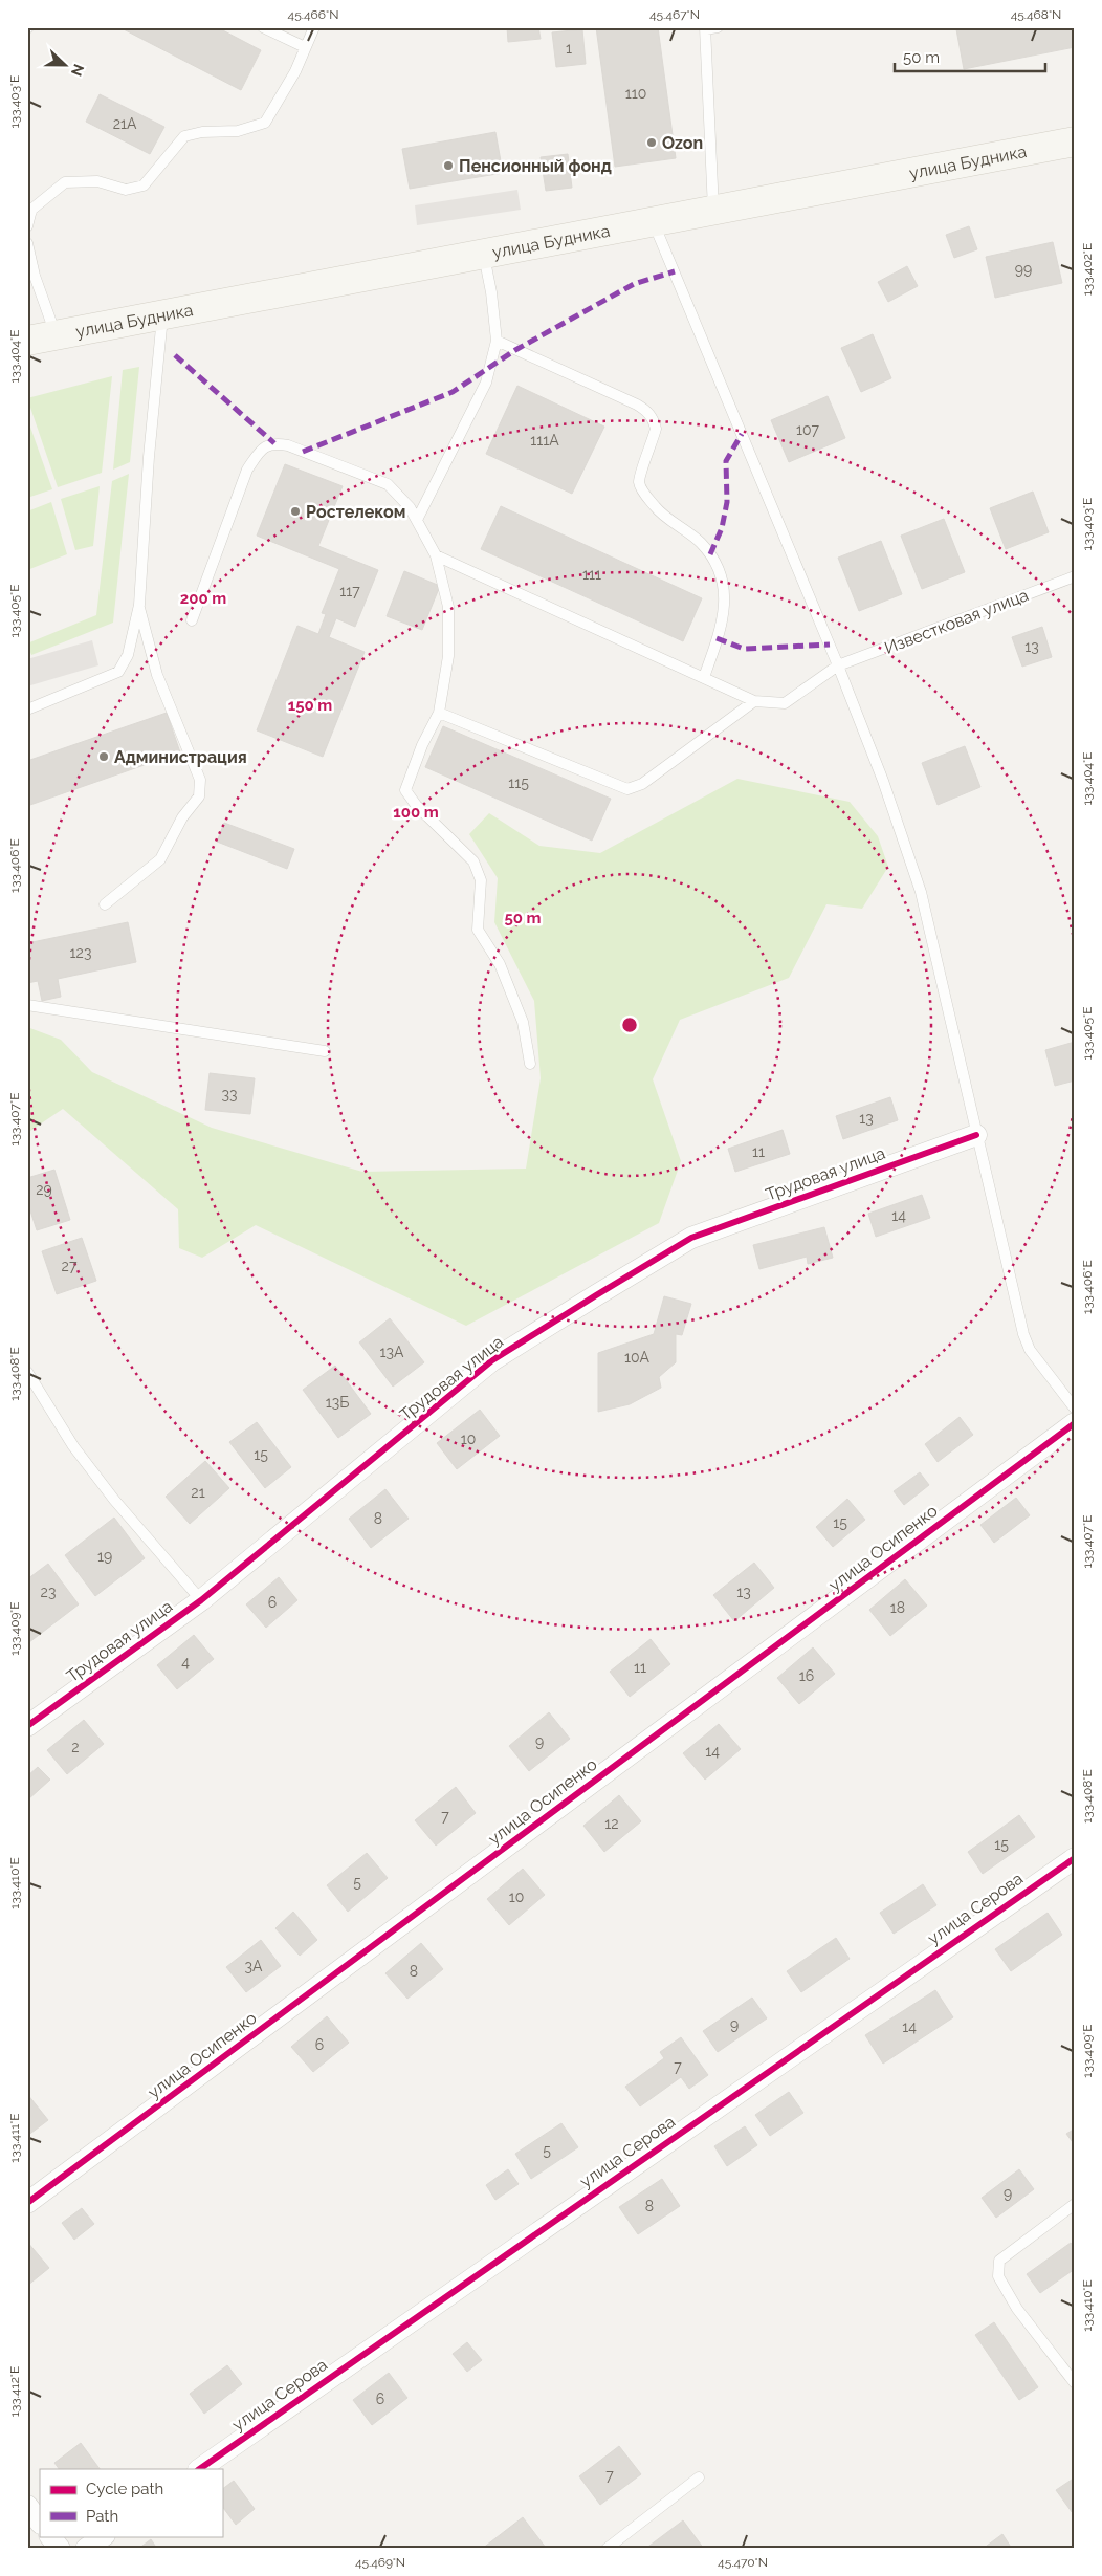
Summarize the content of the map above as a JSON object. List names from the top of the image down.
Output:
{
  "streets": {
    "main road": ["улица Будника"],
    "street": ["Трудовая улица", "улица Осипенко", "улица Серова"],
    "lane": ["Известковая улица"]
  },
  "places": [
    "Ozon",
    "Пенсионный фонд",
    "Ростелеком",
    "Администрация"
  ],
  "house_numbers": [
    "1",
    "110",
    "21А",
    "99",
    "107",
    "111А",
    "111",
    "117",
    "13",
    "115",
    "123",
    "33",
    "13",
    "11",
    "29",
    "14",
    "27",
    "13А",
    "10А",
    "13Б",
    "10",
    "15",
    "21",
    "8",
    "15",
    "19",
    "23",
    "13",
    "6",
    "18",
    "4",
    "11",
    "16",
    "9",
    "2",
    "14",
    "7",
    "12",
    "15",
    "5",
    "10",
    "3А",
    "8",
    "9",
    "14",
    "6",
    "7",
    "5",
    "9",
    "8",
    "6",
    "7"
  ],
  "legend": ["Cycle path", "Path"],
  "scale_bar": "50 m",
  "north": "right",
  "coordinates": [
    "45.466°N",
    "45.467°N",
    "45.468°N",
    "133.403°E",
    "133.402°E",
    "133.404°E",
    "133.405°E",
    "133.406°E",
    "133.407°E",
    "133.408°E",
    "133.409°E",
    "133.410°E",
    "133.411°E",
    "133.412°E",
    "45.469°N",
    "45.470°N"
  ],
  "rings": [
    "200 m",
    "150 m",
    "100 m",
    "50 m"
  ]
}
